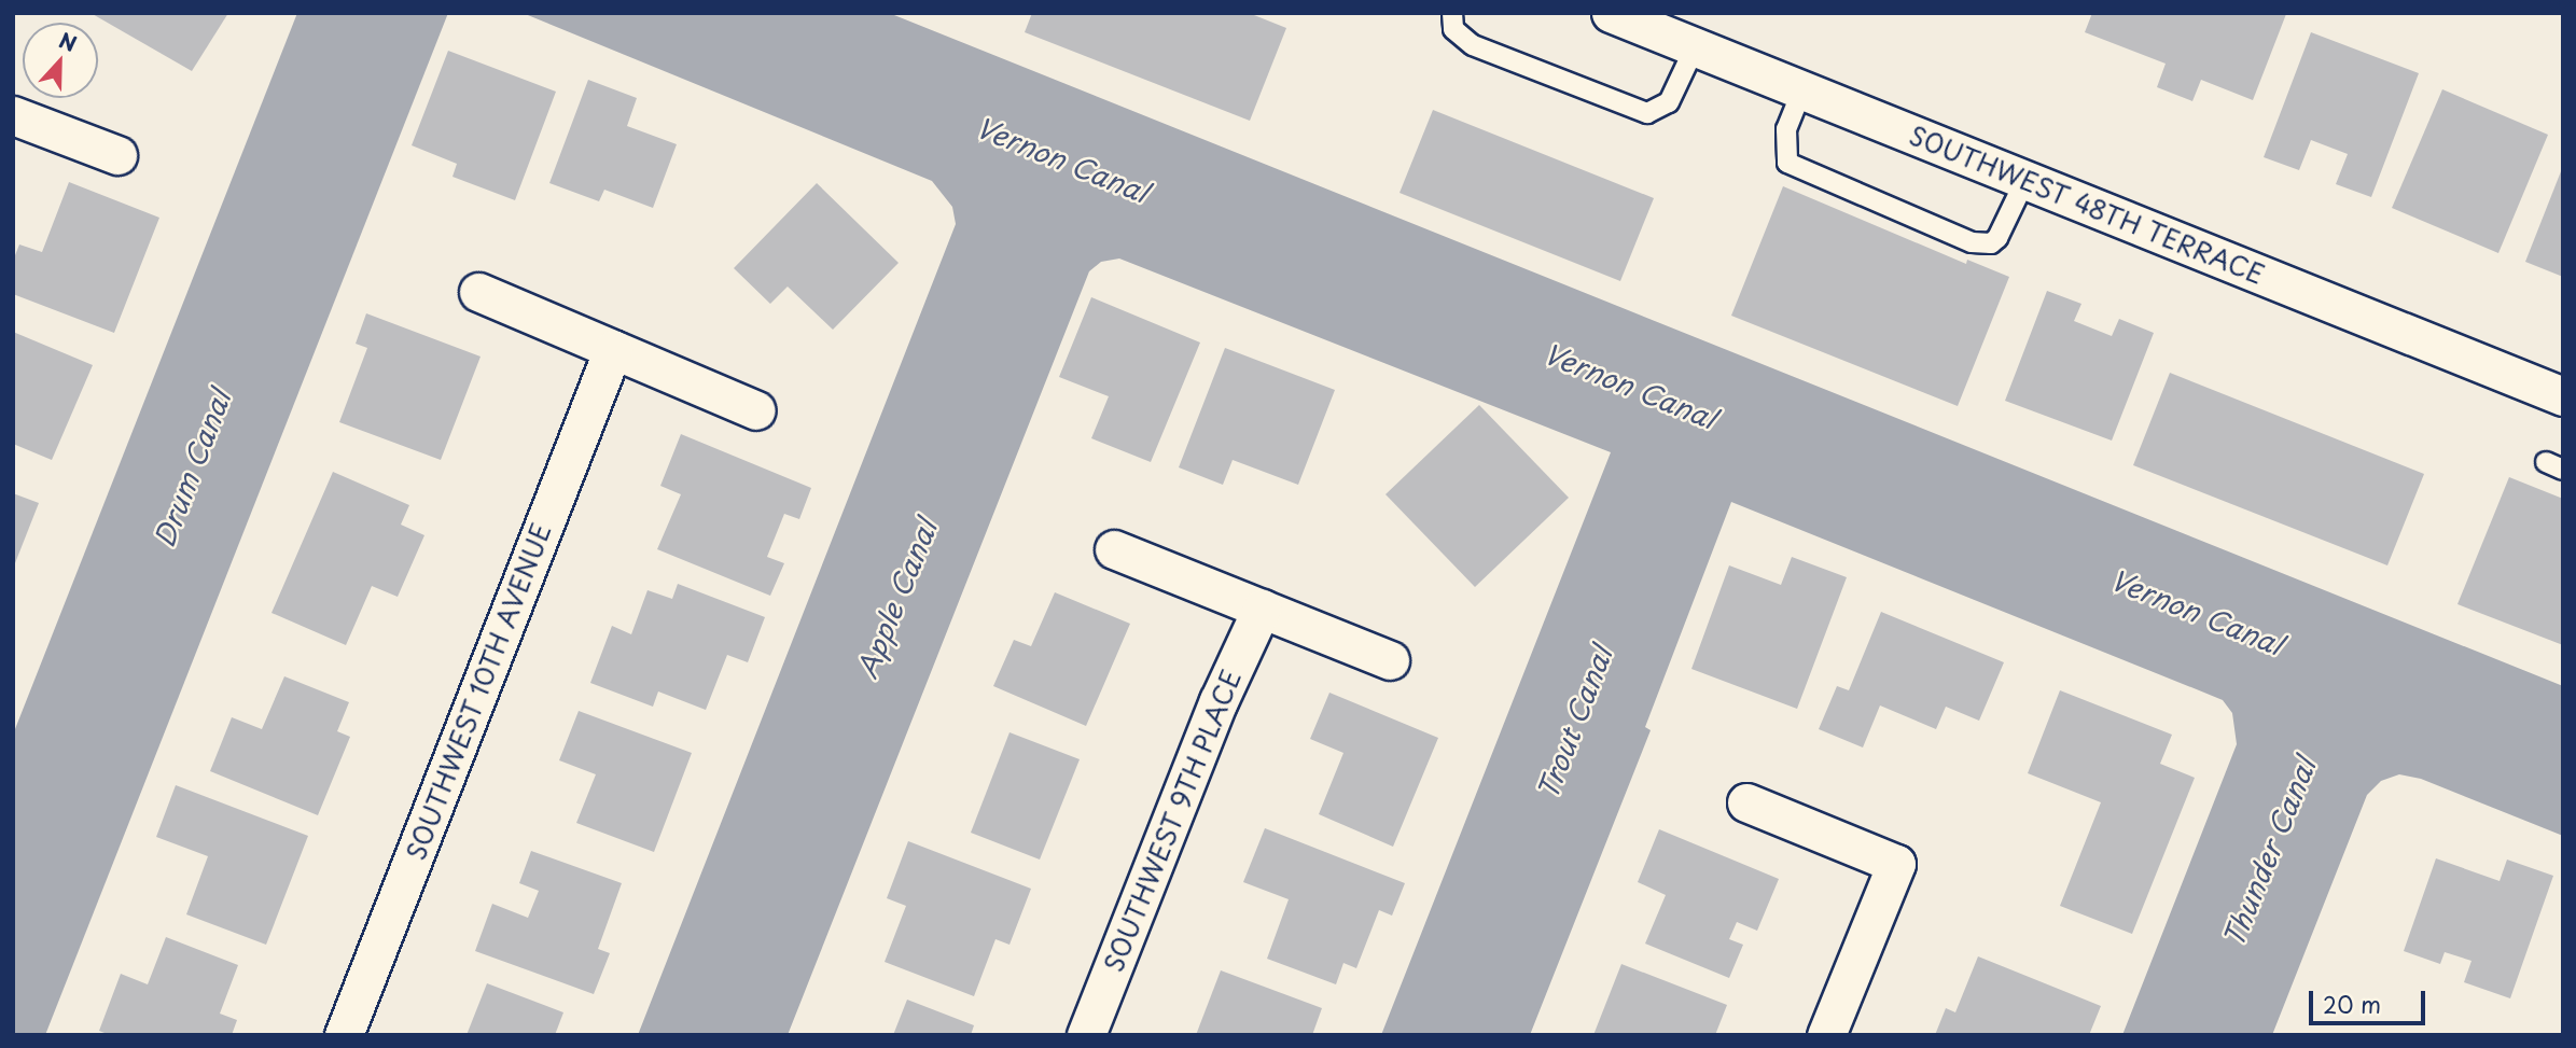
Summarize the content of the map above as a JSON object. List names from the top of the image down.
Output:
{
  "streets": {
    "street": ["SOUTHWEST 48TH TERRACE", "SOUTHWEST 10TH AVENUE", "SOUTHWEST 9TH PLACE"]
  },
  "water": [
    "Vernon Canal",
    "Drum Canal",
    "Apple Canal",
    "Trout Canal",
    "Thunder Canal"
  ],
  "scale_bar": "20 m",
  "north": "top"
}
